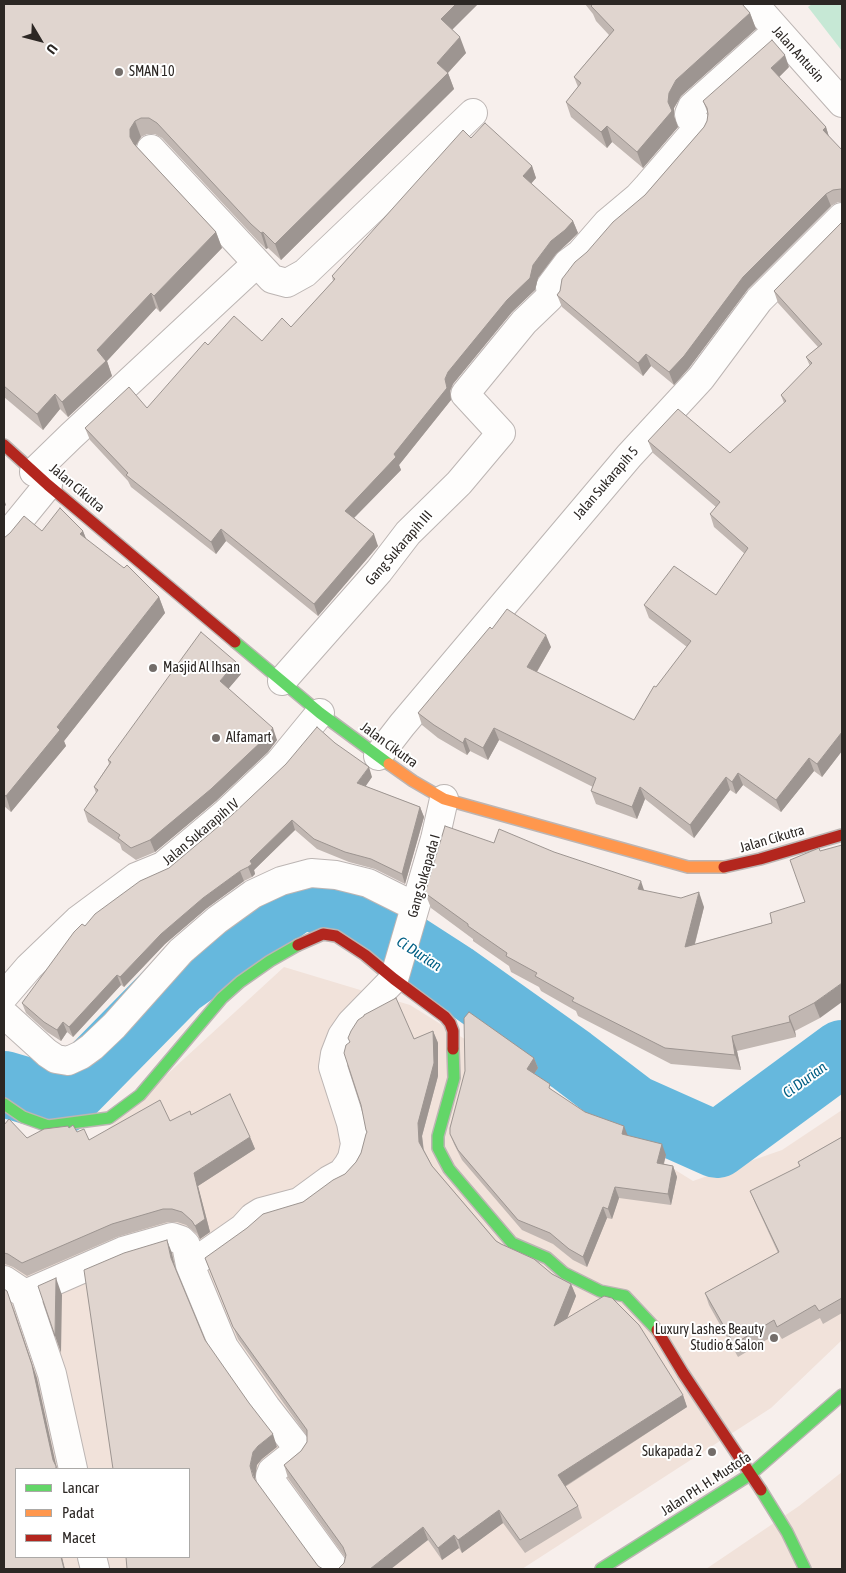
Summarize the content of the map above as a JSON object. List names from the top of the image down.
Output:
{
  "streets": {
    "main road": ["Jalan Cikutra", "Jalan PH. H. Mustofa"],
    "street": [
      "Jalan Antusin",
      "Jalan Sukarapih 5",
      "Gang Sukarapih III",
      "Jalan Sukarapih IV",
      "Gang Sukapada I"
    ]
  },
  "crossings": [
    ["Jalan Antusin", "Gang Sukarapih III"],
    ["Jalan Sukarapih 5", "Jalan Cikutra"],
    ["Jalan Cikutra", "Gang Sukarapih III"],
    ["Jalan Cikutra", "Jalan Sukarapih IV"],
    ["Jalan Cikutra", "Gang Sukapada I"]
  ],
  "water": ["Ci Durian"],
  "places": [
    "SMAN 10",
    "Masjid Al Ihsan",
    "Alfamart",
    "Luxury Lashes Beauty Studio & Salon",
    "Sukapada 2"
  ],
  "legend": ["Lancar", "Padat", "Macet"],
  "north": "bottom right"
}
